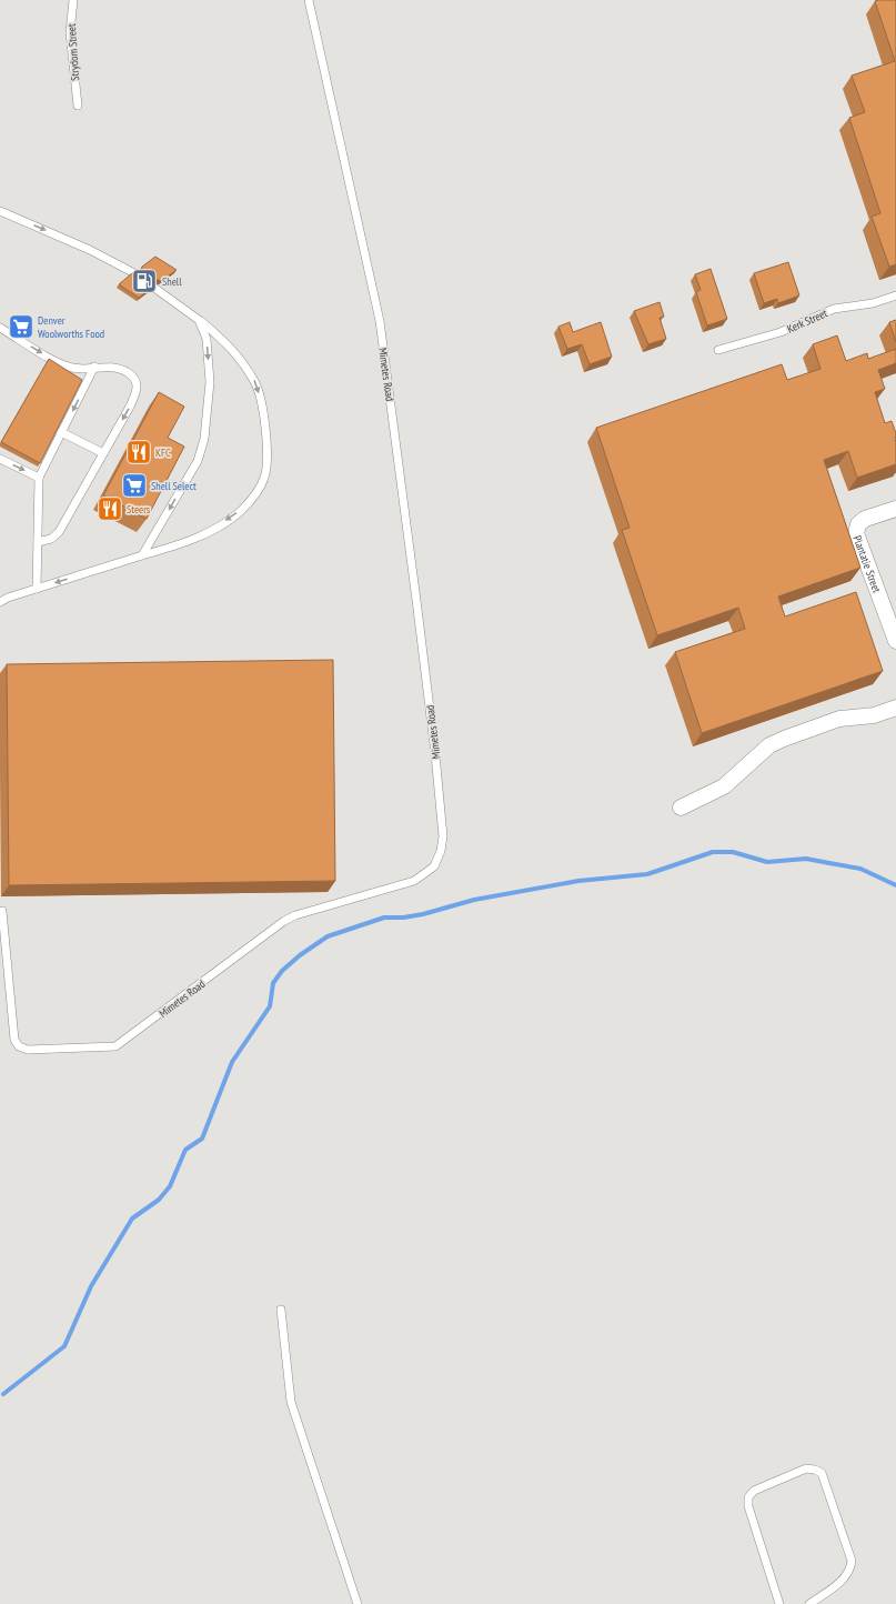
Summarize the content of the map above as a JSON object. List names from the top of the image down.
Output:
{
  "streets": {
    "street": ["Plantatie Street"],
    "lane": ["Strydom Street", "Kerk Street", "Mimetes Road"]
  },
  "places": {
    "fuel station": ["Shell"],
    "supermarket": ["Denver Woolworths Food", "Shell Select"],
    "restaurant": ["KFC", "Steers"]
  }
}
